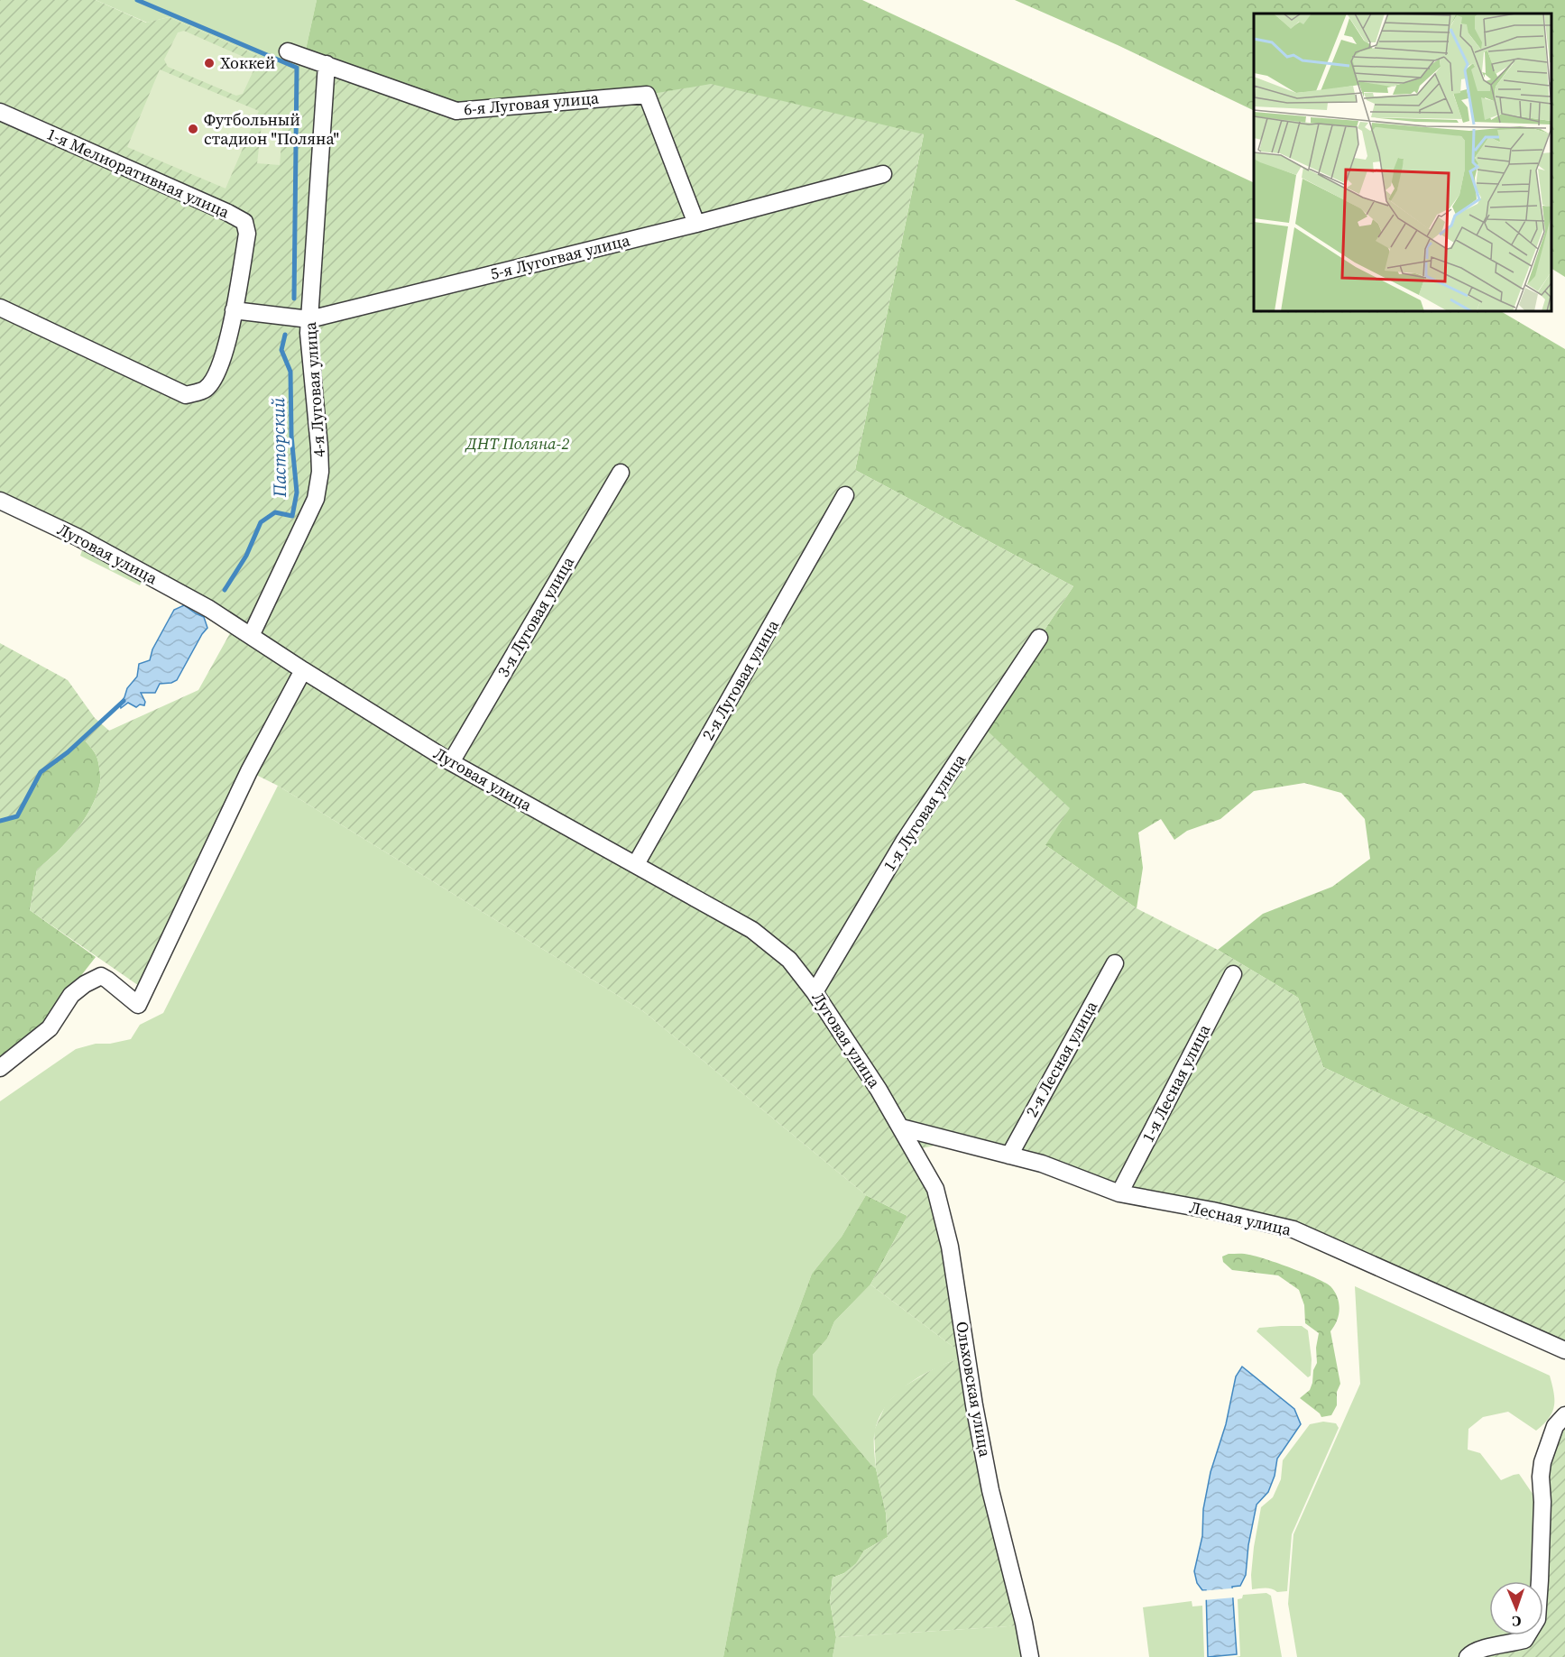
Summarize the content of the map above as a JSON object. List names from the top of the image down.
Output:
{
  "streets": {
    "street": [
      "6-я Луговая улица",
      "1-я Мелиоративная улица",
      "5-я Лугогвая улица",
      "4-я Луговая улица",
      "Луговая улица",
      "3-я Луговая улица",
      "2-я Луговая улица",
      "1-я Луговая улица",
      "2-я Лесная улица",
      "1-я Лесная улица",
      "Лесная улица",
      "Ольховская улица"
    ]
  },
  "crossings": [
    ["6-я Луговая улица", "5-я Лугогвая улица"],
    ["6-я Луговая улица", "4-я Луговая улица"],
    ["1-я Мелиоративная улица", "5-я Лугогвая улица"],
    ["5-я Лугогвая улица", "4-я Луговая улица"],
    ["4-я Луговая улица", "Луговая улица"],
    ["Луговая улица", "3-я Луговая улица"],
    ["Луговая улица", "2-я Луговая улица"],
    ["Луговая улица", "1-я Луговая улица"],
    ["Луговая улица", "Лесная улица"],
    ["Луговая улица", "Ольховская улица"],
    ["2-я Лесная улица", "Лесная улица"],
    ["1-я Лесная улица", "Лесная улица"],
    ["Лесная улица", "Ольховская улица"]
  ],
  "water": ["Пасторский"],
  "parks": ["ДНТ Поляна-2"],
  "places": ["Хоккей", "Футбольный стадион \"Поляна\""],
  "north": "bottom"
}
